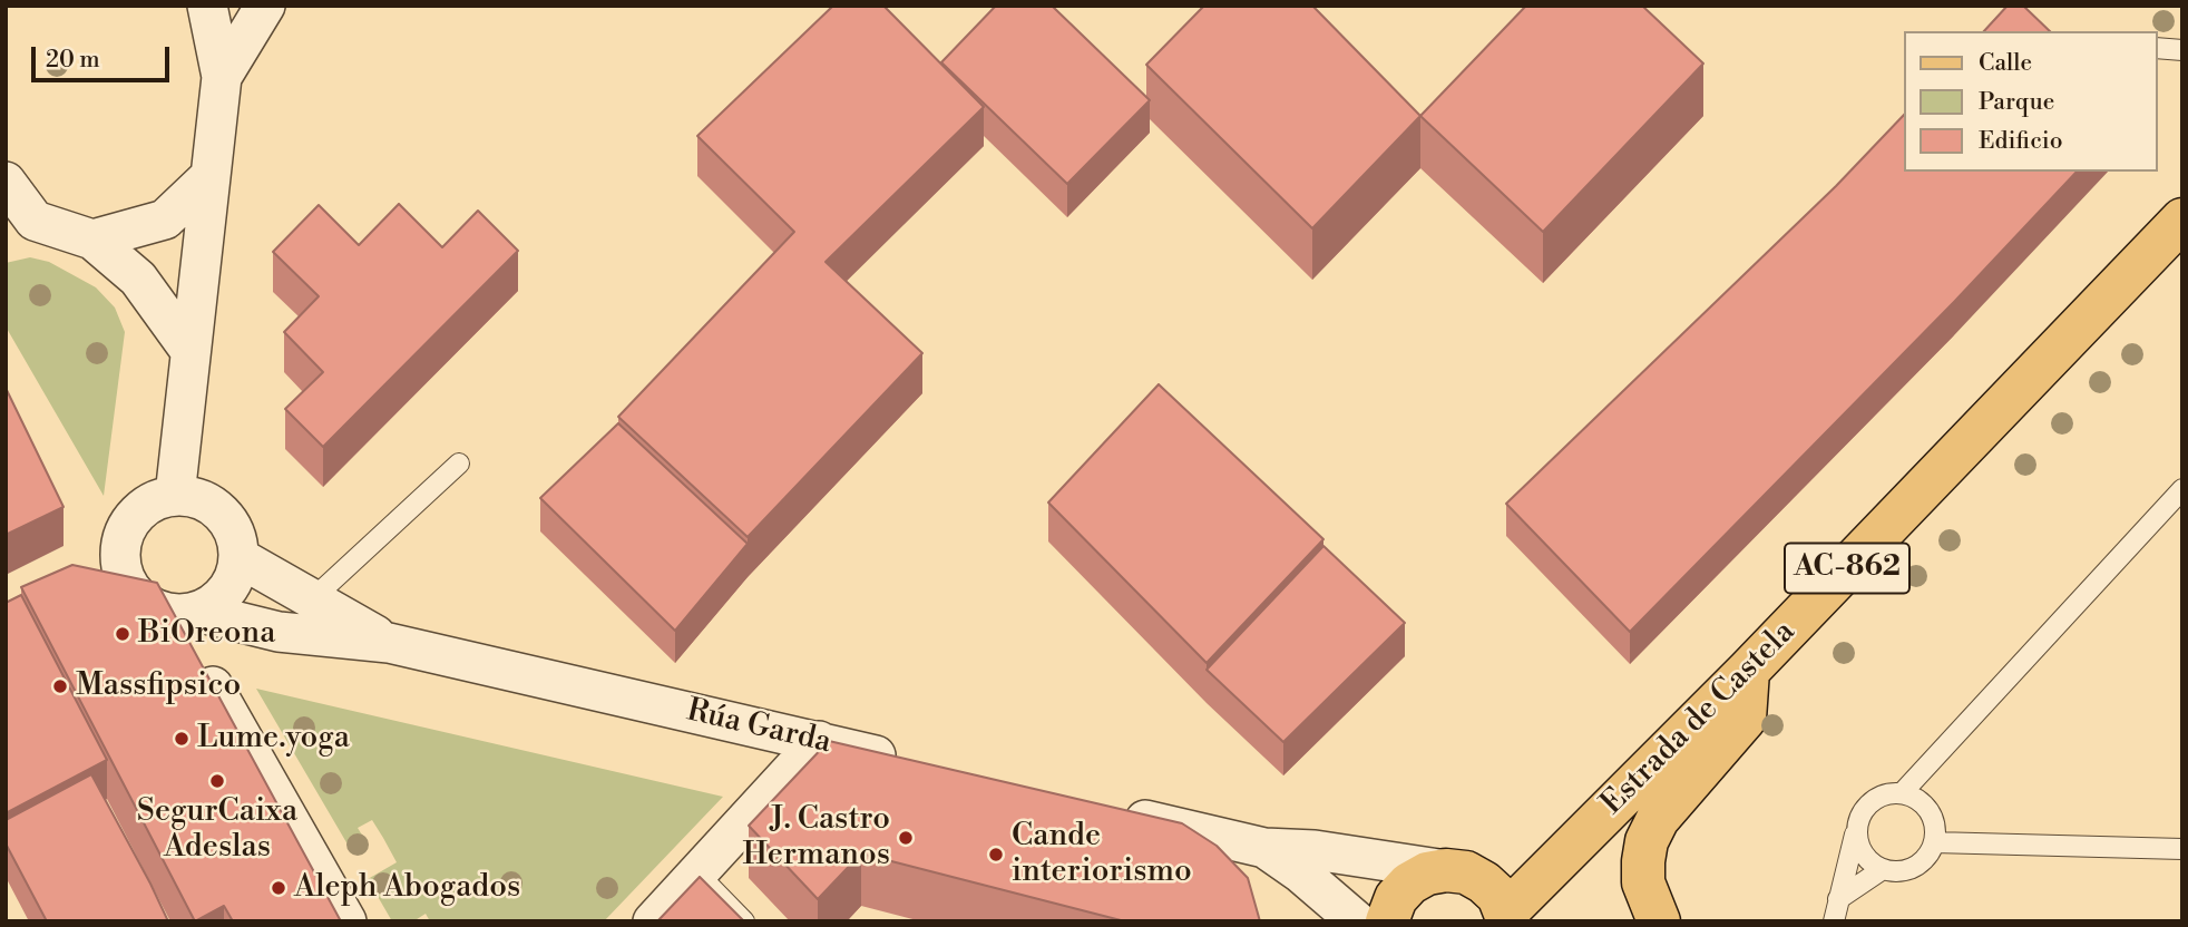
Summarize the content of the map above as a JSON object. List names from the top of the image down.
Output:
{
  "streets": {
    "main road": ["AC-862", "Estrada de Castela"],
    "street": ["Rúa Garda"]
  },
  "places": [
    "BiOreona",
    "Massfipsico",
    "Lume.yoga",
    "SegurCaixa Adeslas",
    "J. Castro Hermanos",
    "Cande interiorismo",
    "Aleph Abogados"
  ],
  "legend": ["Calle", "Parque", "Edificio"],
  "scale_bar": "20 m"
}
